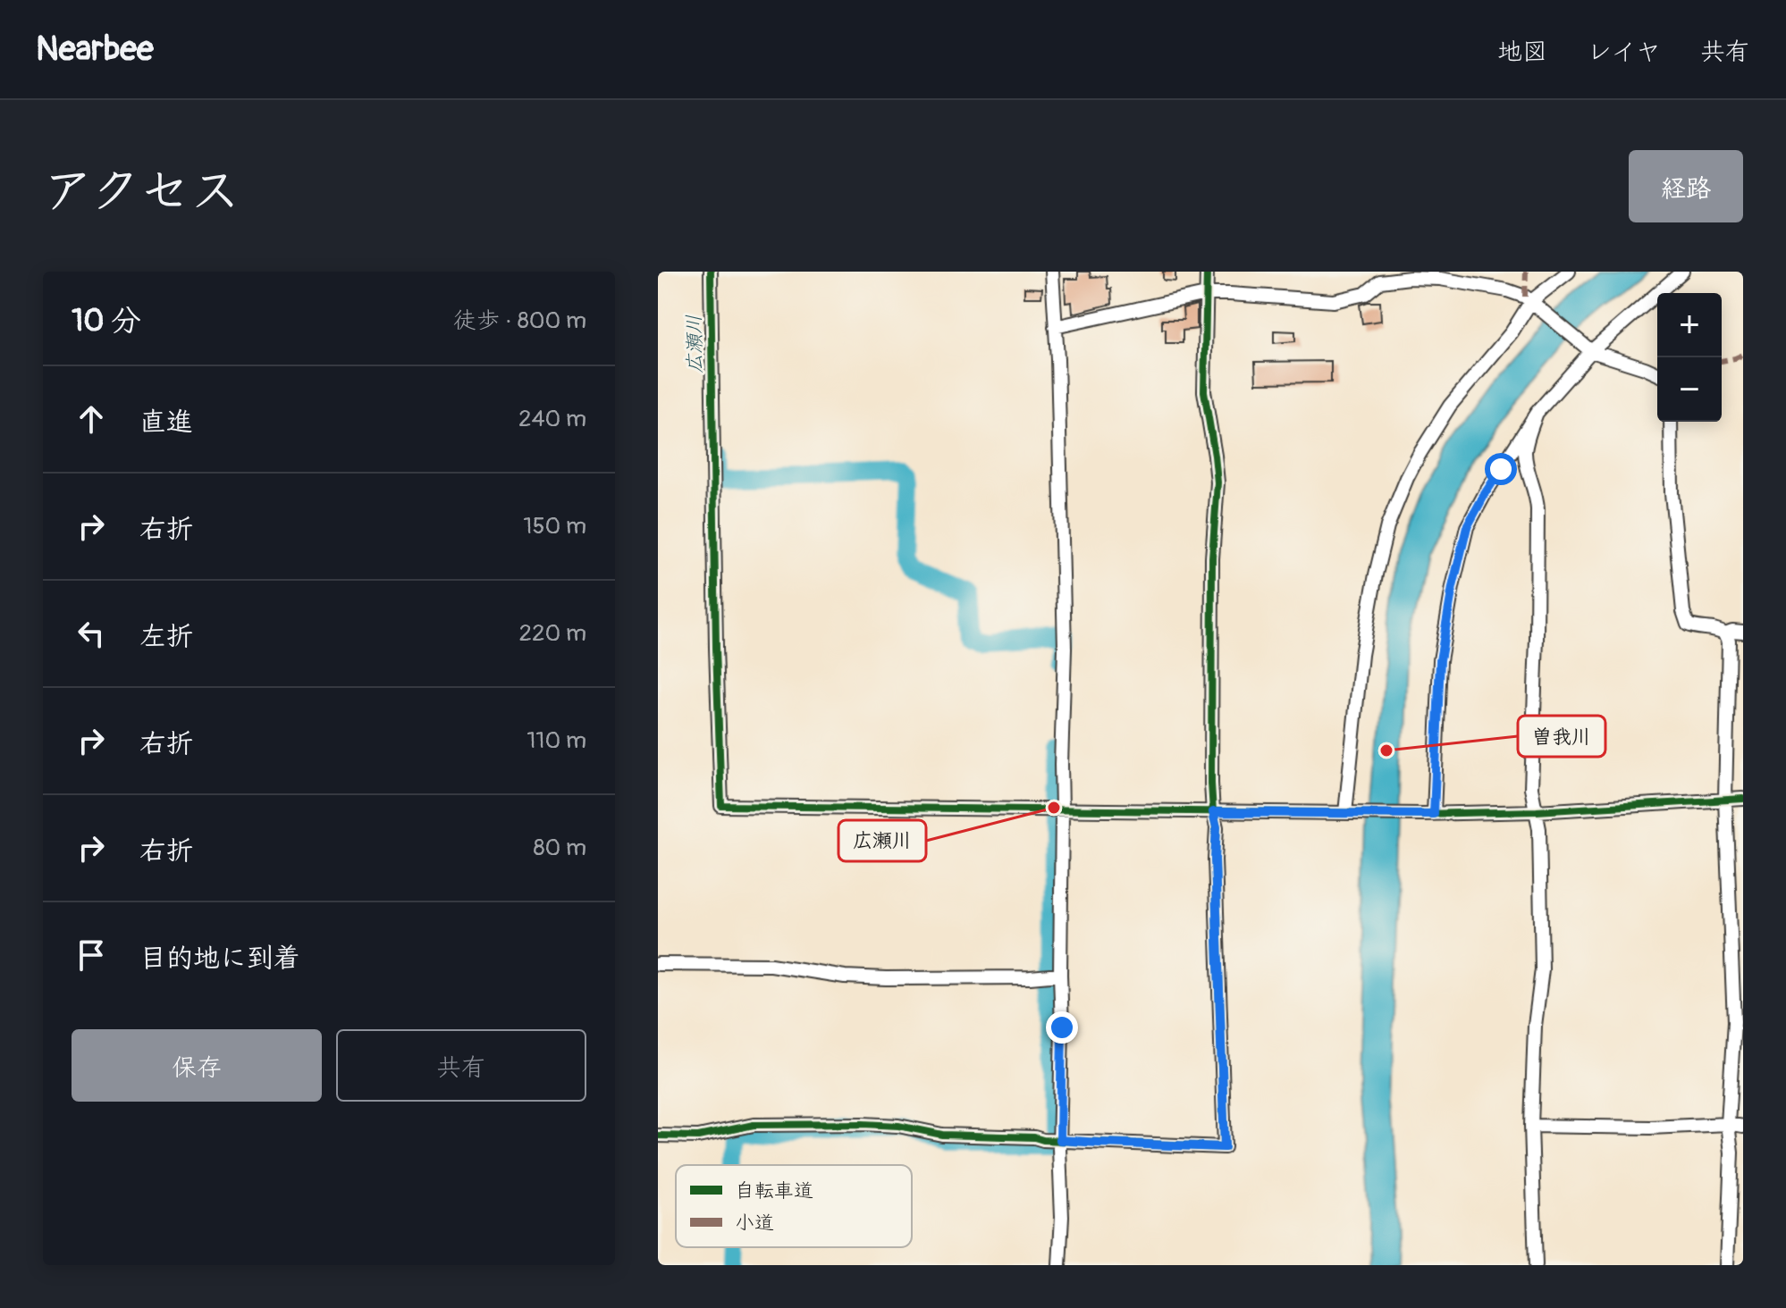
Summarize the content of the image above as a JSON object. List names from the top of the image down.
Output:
{
  "water": ["広瀬川"],
  "places": ["曽我川", "広瀬川"],
  "legend": ["自転車道", "小道"],
  "page": {
    "header": "Nearbee",
    "nav": ["地図", "レイヤ", "共有"],
    "title": "アクセス",
    "buttons": [
      "経路",
      ["保存", "共有"]
    ],
    "heading": ["10 分", "徒歩 · 800 m"],
    "map_buttons": ["+", "−"],
    "list": [
      ["直進", "240 m"],
      ["右折", "150 m"],
      ["左折", "220 m"],
      ["右折", "110 m"],
      ["右折", "80 m"],
      "目的地に到着"
    ]
  }
}
